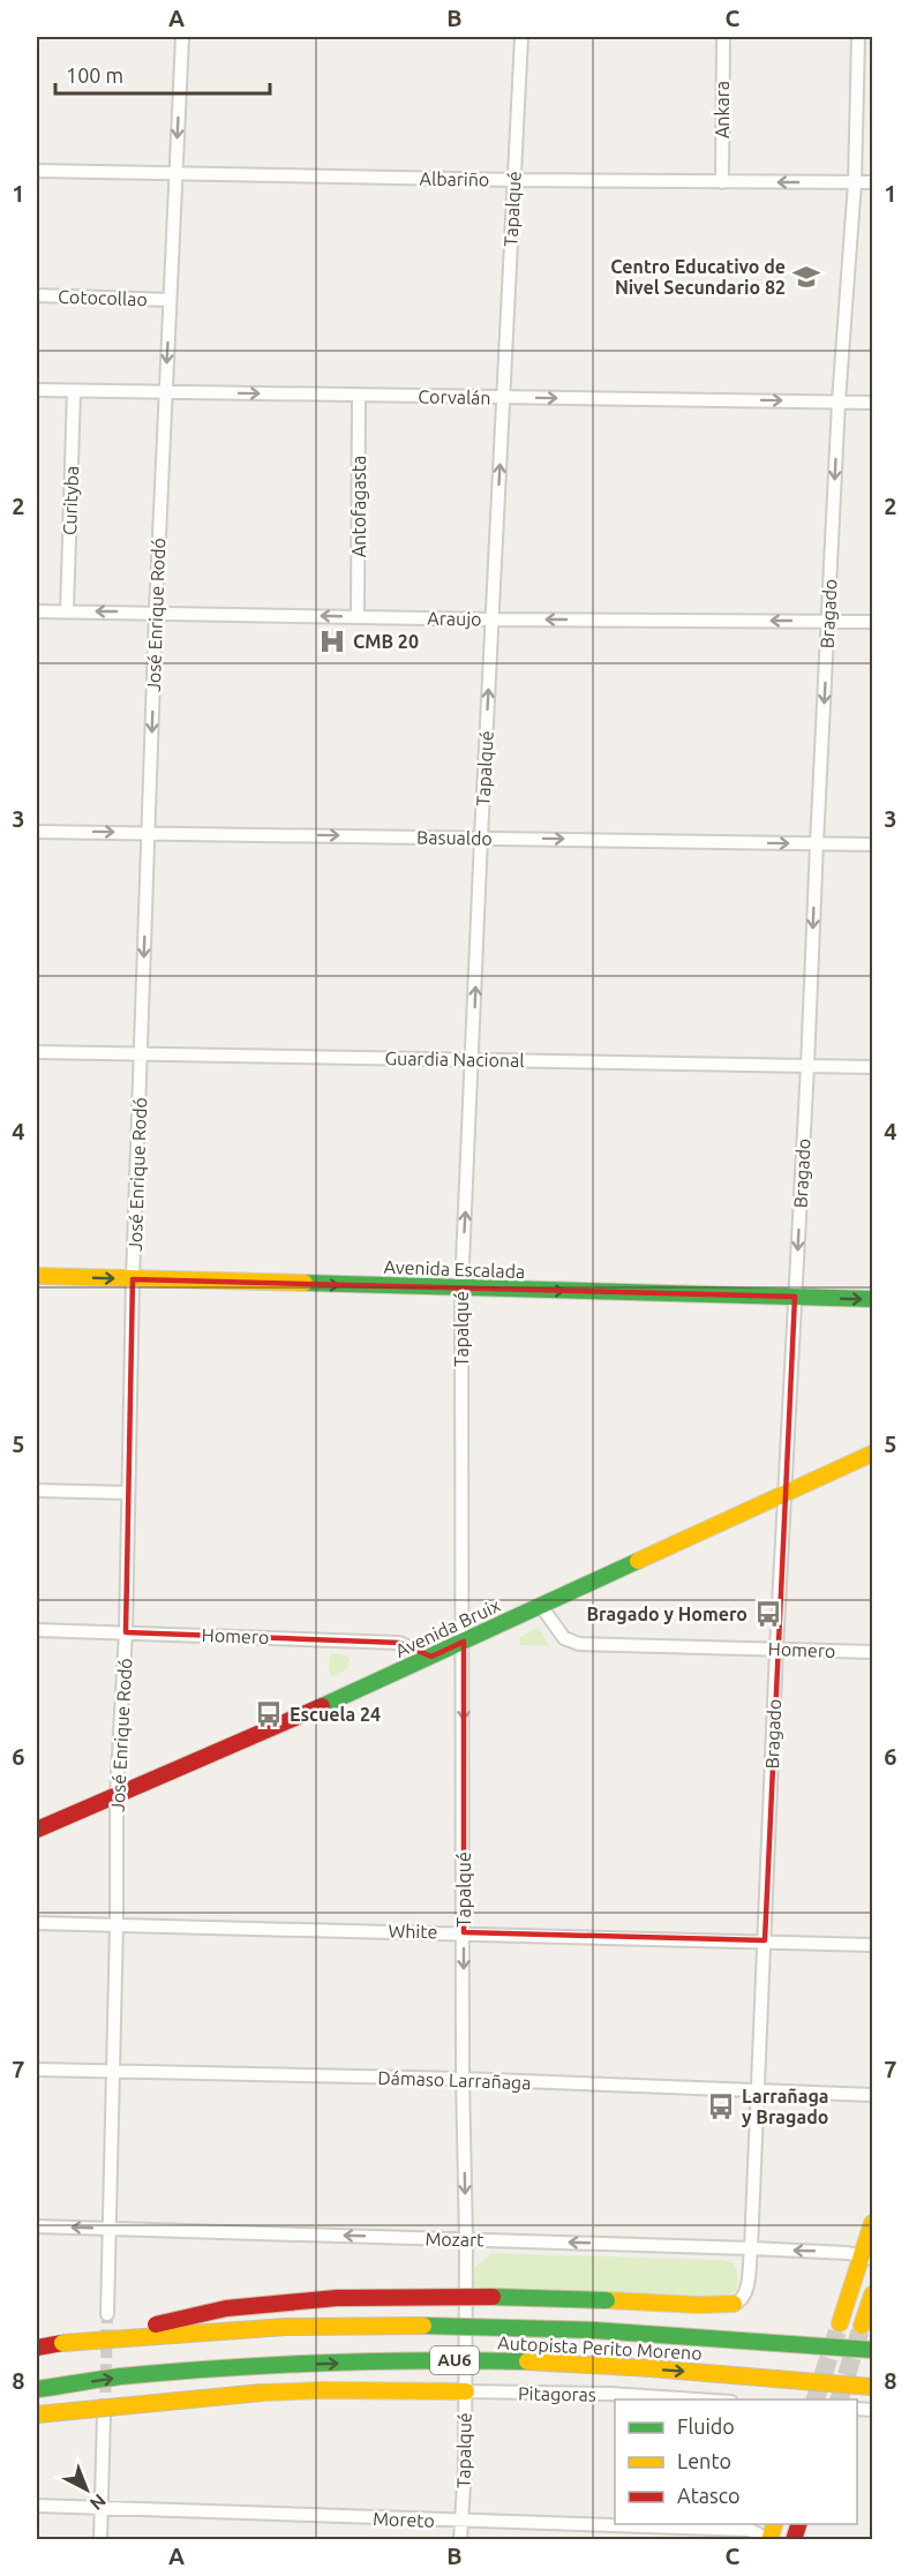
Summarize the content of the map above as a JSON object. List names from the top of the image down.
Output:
{
  "streets": {
    "main road": [
      "Avenida Escalada",
      "Avenida Bruix",
      "Autopista Perito Moreno",
      "AU6"
    ],
    "street": [
      "Ankara",
      "Albariño",
      "Tapalqué",
      "Cotocollao",
      "Corvalán",
      "Curityba",
      "Antofagasta",
      "Bragado",
      "José Enrique Rodó",
      "Araujo",
      "Basualdo",
      "Guardia Nacional",
      "Homero",
      "White",
      "Dámaso Larrañaga",
      "Mozart",
      "Pitagoras",
      "Moreto"
    ]
  },
  "crossings": [
    ["Ankara", "Albariño"],
    ["Albariño", "Tapalqué"],
    ["Albariño", "Bragado"],
    ["Albariño", "José Enrique Rodó"],
    ["Tapalqué", "Corvalán"],
    ["Tapalqué", "Araujo"],
    ["Tapalqué", "Basualdo"],
    ["Tapalqué", "Guardia Nacional"],
    ["Tapalqué", "Avenida Escalada"],
    ["Tapalqué", "Avenida Bruix"],
    ["Tapalqué", "White"],
    ["Tapalqué", "Dámaso Larrañaga"],
    ["Tapalqué", "Mozart"],
    ["Tapalqué", "Pitagoras"],
    ["Tapalqué", "Moreto"],
    ["Cotocollao", "José Enrique Rodó"],
    ["Corvalán", "Curityba"],
    ["Corvalán", "Antofagasta"],
    ["Corvalán", "Bragado"],
    ["Corvalán", "José Enrique Rodó"],
    ["Curityba", "Araujo"],
    ["Antofagasta", "Araujo"],
    ["Bragado", "Araujo"],
    ["Bragado", "Basualdo"],
    ["Bragado", "Guardia Nacional"],
    ["Bragado", "Avenida Escalada"],
    ["Bragado", "Avenida Bruix"],
    ["Bragado", "Homero"],
    ["Bragado", "White"],
    ["Bragado", "Dámaso Larrañaga"],
    ["Bragado", "Mozart"],
    ["José Enrique Rodó", "Araujo"],
    ["José Enrique Rodó", "Basualdo"],
    ["José Enrique Rodó", "Guardia Nacional"],
    ["José Enrique Rodó", "Avenida Escalada"],
    ["José Enrique Rodó", "Avenida Bruix"],
    ["José Enrique Rodó", "Homero"],
    ["José Enrique Rodó", "White"],
    ["José Enrique Rodó", "Dámaso Larrañaga"],
    ["José Enrique Rodó", "Mozart"],
    ["Avenida Bruix", "Homero"]
  ],
  "one_way": [
    "Corvalán",
    "Bragado",
    "Araujo",
    "Basualdo",
    "Avenida Escalada",
    "Mozart"
  ],
  "places": {
    "school or university": ["Centro Educativo de Nivel Secundario 82"],
    "hospital": ["CMB 20"],
    "bus stop": ["Bragado y Homero", "Escuela 24", "Larrañaga y Bragado"]
  },
  "legend": ["Fluido", "Lento", "Atasco"],
  "scale_bar": "100 m",
  "north": "bottom right",
  "grid": {
    "columns": ["A", "B", "C"],
    "rows": [
      "1",
      "2",
      "3",
      "4",
      "5",
      "6",
      "7",
      "8"
    ]
  }
}
